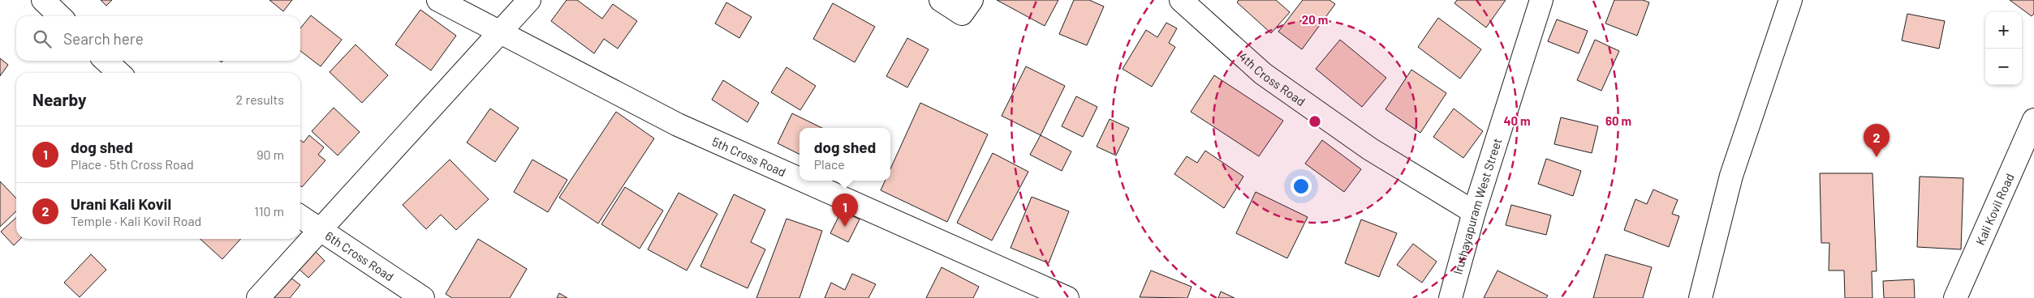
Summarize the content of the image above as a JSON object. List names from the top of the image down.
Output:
{
  "streets": {
    "street": [
      "4th Cross Road",
      "5th Cross Road",
      "Iruthayapuram West Street",
      "Kali Kovil Road",
      "6th Cross Road"
    ]
  },
  "crossings": [
    ["4th Cross Road", "Iruthayapuram West Street"]
  ],
  "page": {
    "map_buttons": ["+", "−"],
    "search": "Search here",
    "heading": ["Nearby", "2 results"],
    "pins": ["2", "1"],
    "list": [
      {
        "mark": "1",
        "name": "dog shed",
        "note": "Place · 5th Cross Road",
        "value": "90 m"
      },
      {
        "mark": "2",
        "name": "Urani Kali Kovil",
        "note": "Temple · Kali Kovil Road",
        "value": "110 m"
      }
    ],
    "popup": ["dog shed", "Place"]
  },
  "rings": ["20 m", "40 m", "60 m"]
}
